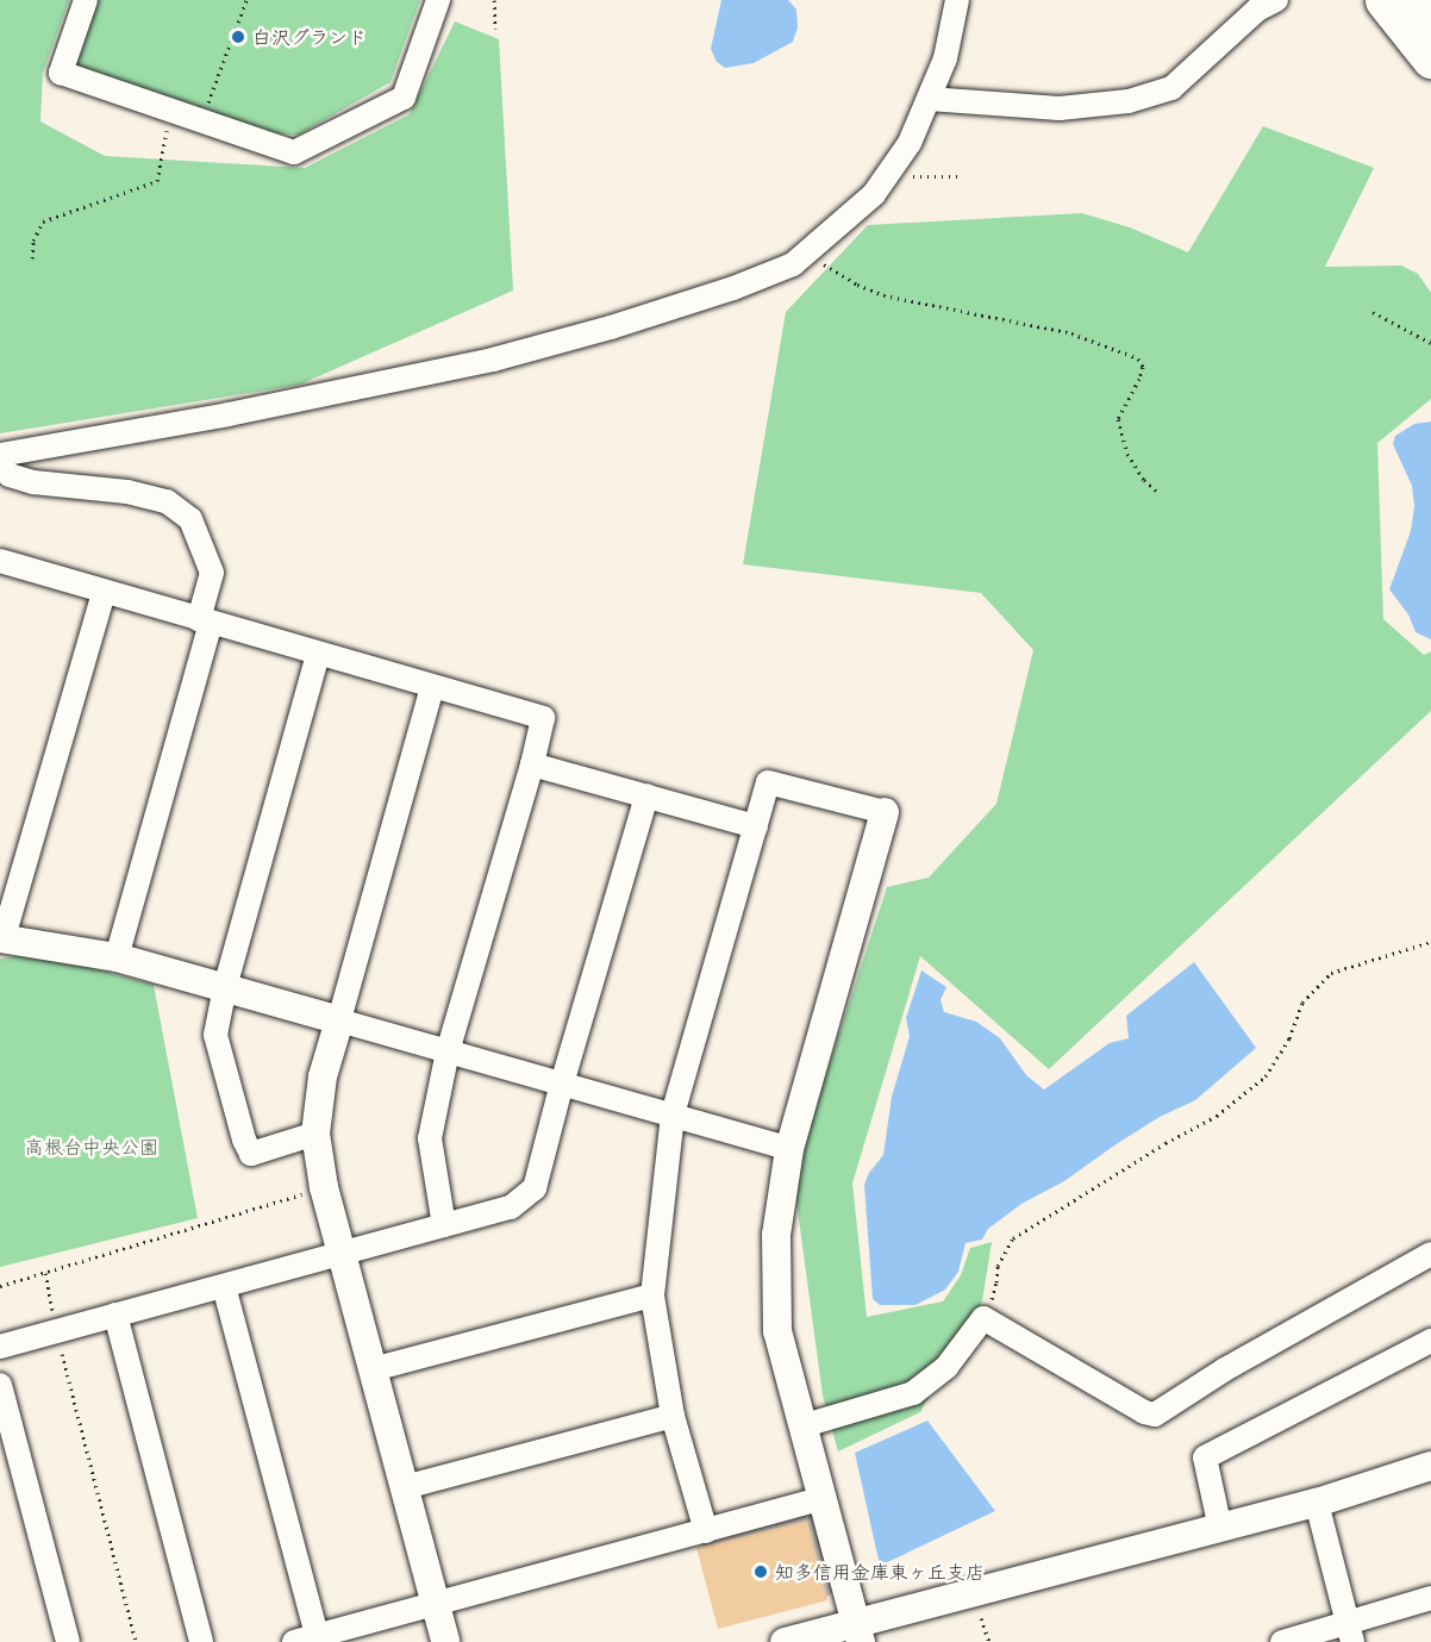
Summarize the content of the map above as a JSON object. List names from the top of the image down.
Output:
{
  "parks": ["高根台中央公園"],
  "places": ["白沢グランド", "知多信用金庫東ヶ丘支店"]
}
